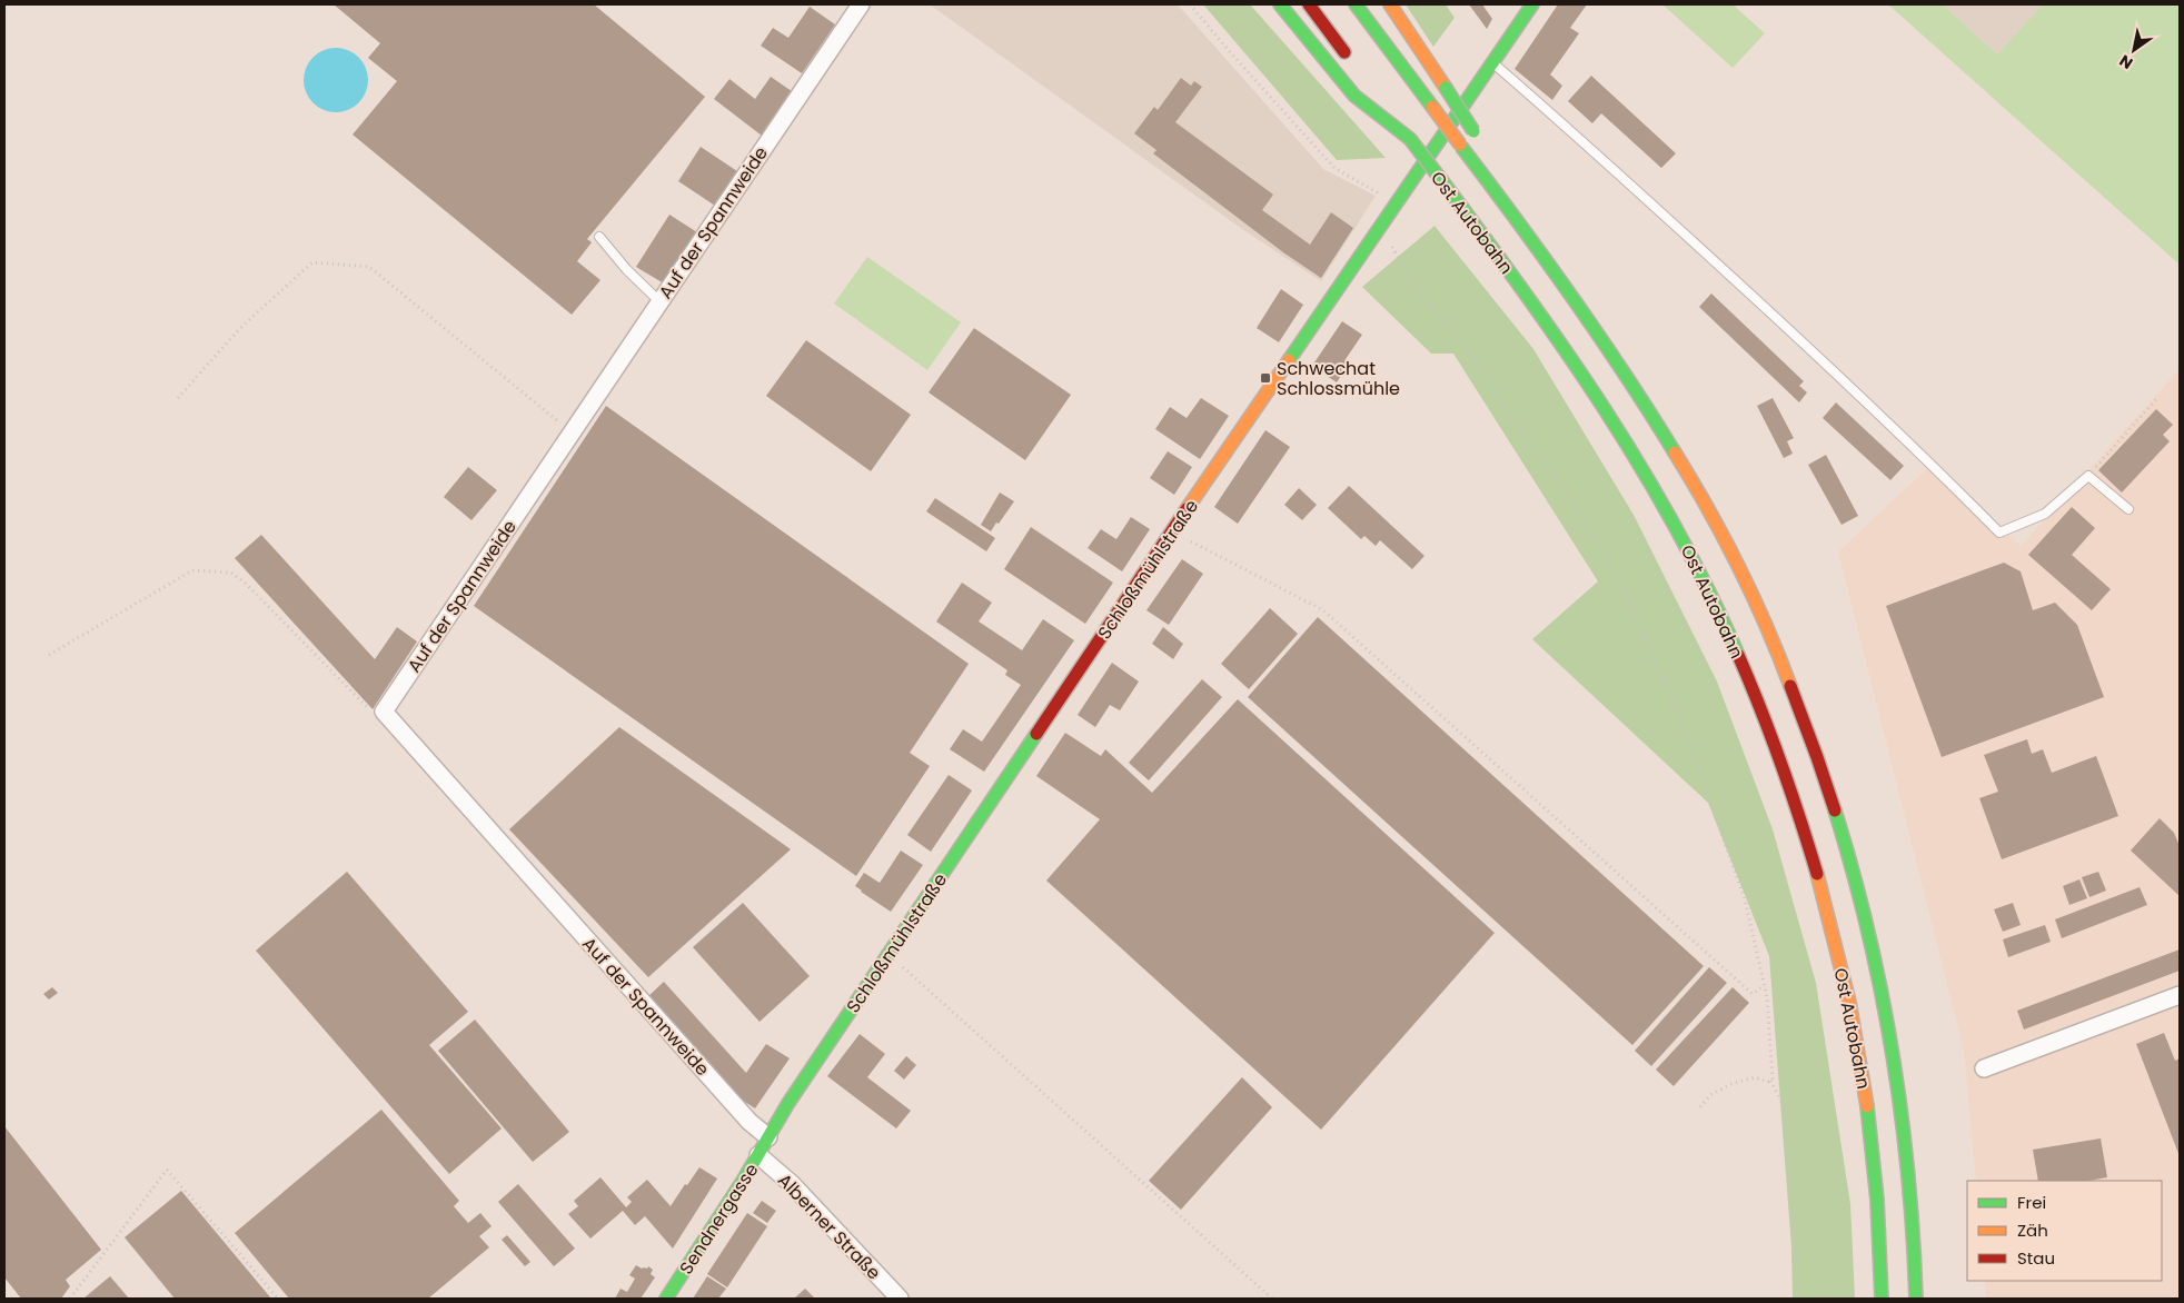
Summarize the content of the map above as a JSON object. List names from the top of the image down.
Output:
{
  "streets": {
    "main road": ["Ost Autobahn", "Schloßmühlstraße", "Sendnergasse"],
    "street": ["Auf der Spannweide", "Alberner Straße"]
  },
  "crossings": [
    ["Auf der Spannweide", "Schloßmühlstraße"],
    ["Auf der Spannweide", "Sendnergasse"],
    ["Schloßmühlstraße", "Sendnergasse"],
    ["Sendnergasse", "Alberner Straße"]
  ],
  "places": {
    "transit": ["Schwechat Schlossmühle"]
  },
  "legend": ["Frei", "Zäh", "Stau"],
  "north": "bottom left"
}
